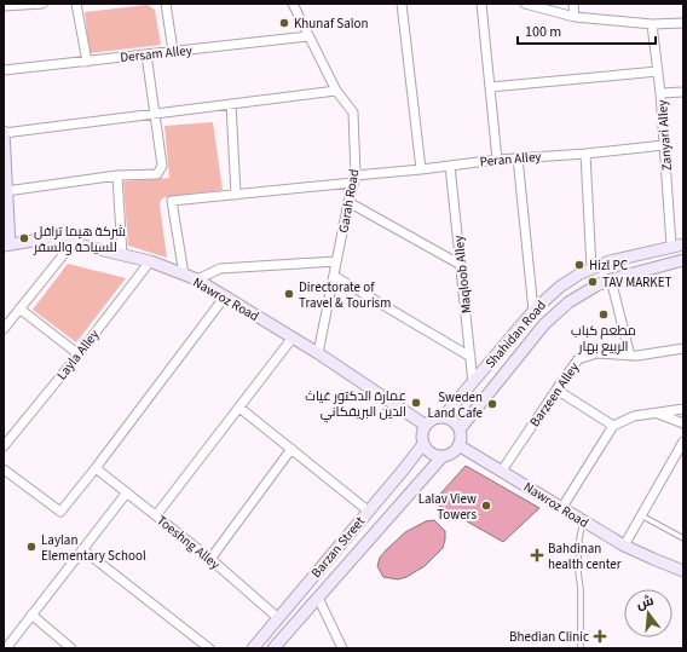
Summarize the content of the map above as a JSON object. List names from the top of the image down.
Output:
{
  "streets": {
    "main road": ["Nawroz Road", "Shahidan Road", "Barzan Street"],
    "street": [
      "Dersam Alley",
      "Zanyari Alley",
      "Peran Alley",
      "Garah Road",
      "Maqloob Alley",
      "Layla Alley",
      "Barzeen Alley",
      "Toeshng Alley"
    ]
  },
  "crossings": [
    ["Dersam Alley", "Garah Road"],
    ["Zanyari Alley", "Peran Alley"],
    ["Zanyari Alley", "Shahidan Road"],
    ["Peran Alley", "Garah Road"],
    ["Peran Alley", "Maqloob Alley"],
    ["Peran Alley", "Nawroz Road"],
    ["Garah Road", "Nawroz Road"],
    ["Maqloob Alley", "Shahidan Road"],
    ["Nawroz Road", "Shahidan Road"],
    ["Nawroz Road", "Layla Alley"],
    ["Nawroz Road", "Barzeen Alley"],
    ["Nawroz Road", "Barzan Street"],
    ["Shahidan Road", "Barzan Street"],
    ["Toeshng Alley", "Barzan Street"]
  ],
  "places": {
    "other": [
      "Khunaf Salon",
      "شركة هيما ترافل للسياحة والسفر",
      "Hizl PC",
      "TAV MARKET",
      "Directorate of Travel & Tourism",
      "مطعم كباب الربيع بهار",
      "عمارة الدكتور غياث الدين البريفكاني",
      "Sweden Land Cafe",
      "Lalav View Towers",
      "Laylan Elementary School"
    ],
    "health": ["Bahdinan health center", "Bhedian Clinic"]
  },
  "scale_bar": "100 m",
  "north": "top"
}
